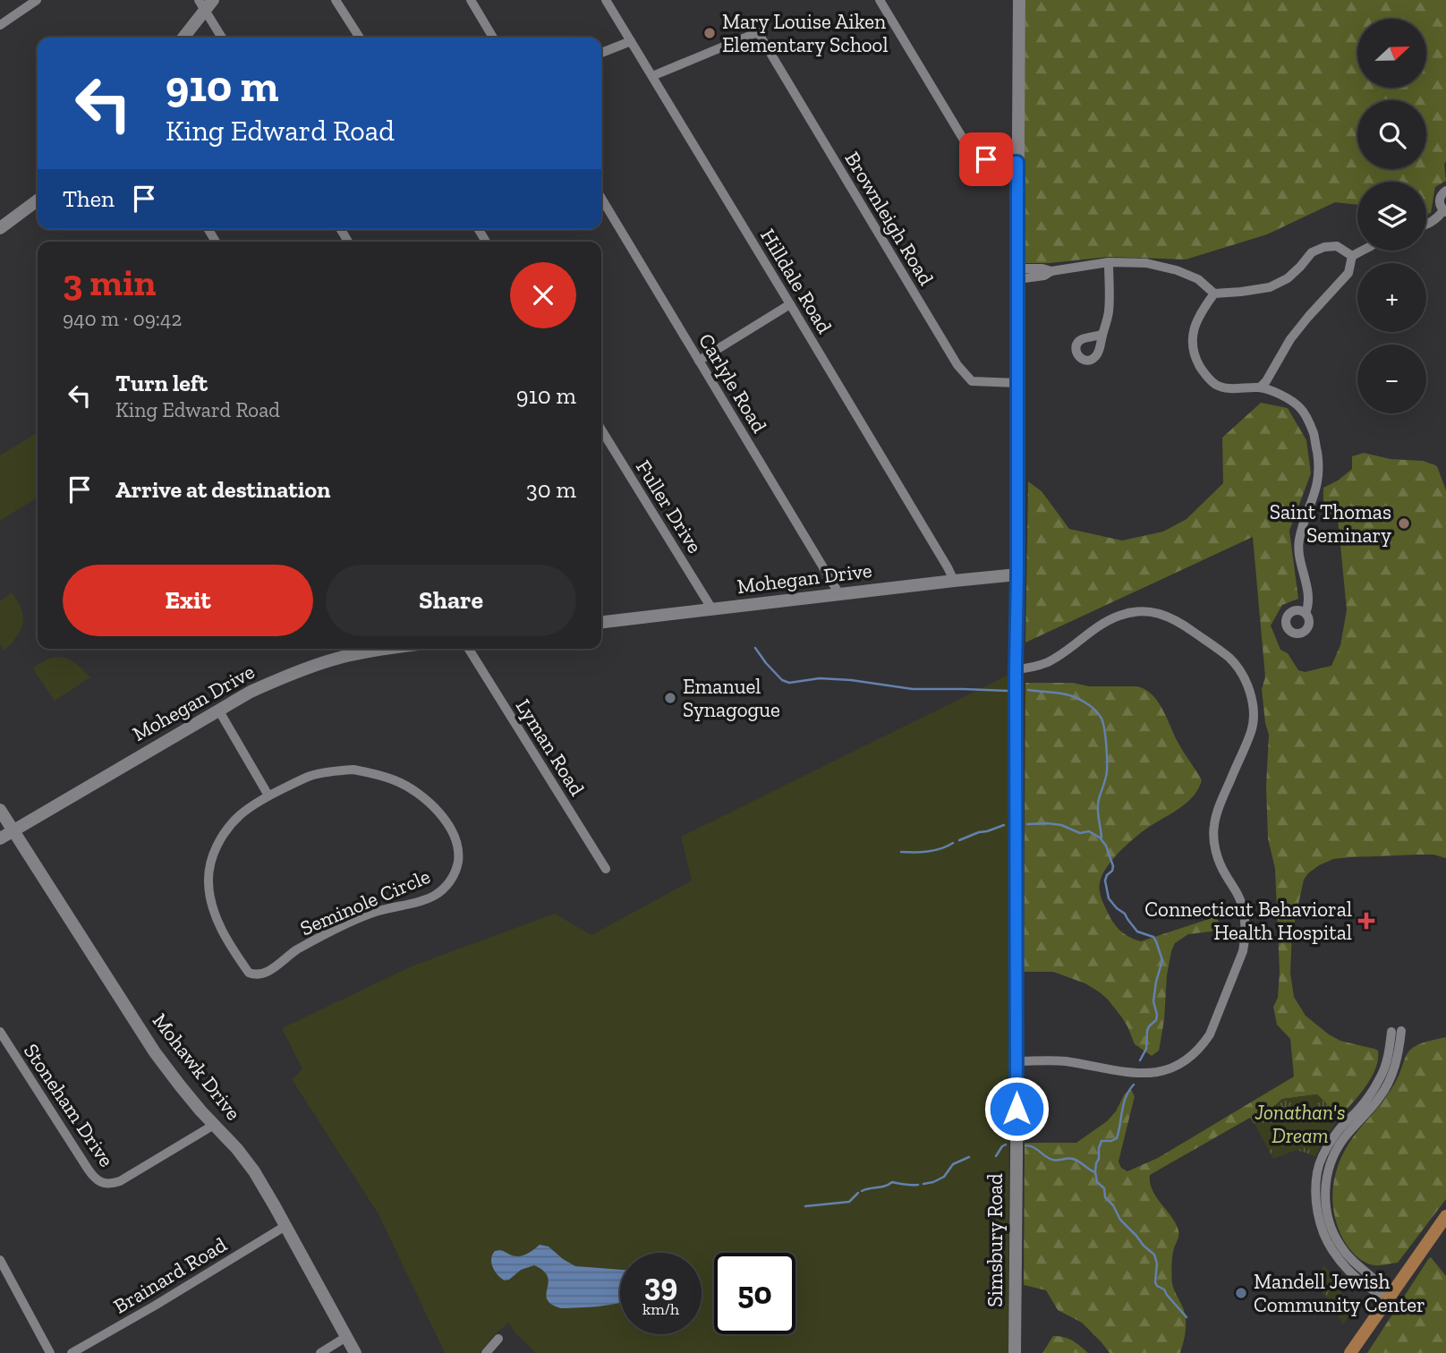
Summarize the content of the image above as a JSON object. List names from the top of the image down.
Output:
{
  "streets": {
    "street": [
      "Brownleigh Road",
      "Hilldale Road",
      "Carlyle Road",
      "Fuller Drive",
      "Mohegan Drive",
      "Lyman Road",
      "Seminole Circle",
      "Mohawk Drive",
      "Stoneham Drive",
      "Simsbury Road",
      "Brainard Road"
    ]
  },
  "crossings": [
    ["Brownleigh Road", "Hilldale Road"],
    ["Brownleigh Road", "Simsbury Road"],
    ["Hilldale Road", "Mohegan Drive"],
    ["Carlyle Road", "Mohegan Drive"],
    ["Fuller Drive", "Mohegan Drive"],
    ["Mohegan Drive", "Mohawk Drive"],
    ["Mohegan Drive", "Simsbury Road"],
    ["Mohawk Drive", "Stoneham Drive"],
    ["Mohawk Drive", "Brainard Road"]
  ],
  "parks": ["Jonathan's Dream"],
  "places": {
    "other": [
      "Mary Louise Aiken Elementary School",
      "Saint Thomas Seminary",
      "Emanuel Synagogue",
      "Mandell Jewish Community Center"
    ],
    "health": ["Connecticut Behavioral Health Hospital"]
  },
  "north": "right",
  "page": {
    "map_buttons": ["+", "−"],
    "turn": ["910 m", "King Edward Road"],
    "then": "Then",
    "heading": ["3 min", "940 m · 09:42"],
    "list": [
      {
        "name": "Turn left",
        "note": "King Edward Road",
        "value": "910 m"
      },
      {
        "name": "Arrive at destination",
        "value": "30 m"
      }
    ],
    "buttons": ["Exit", "Share"],
    "speed": "39 km/h",
    "limit": "50"
  }
}
